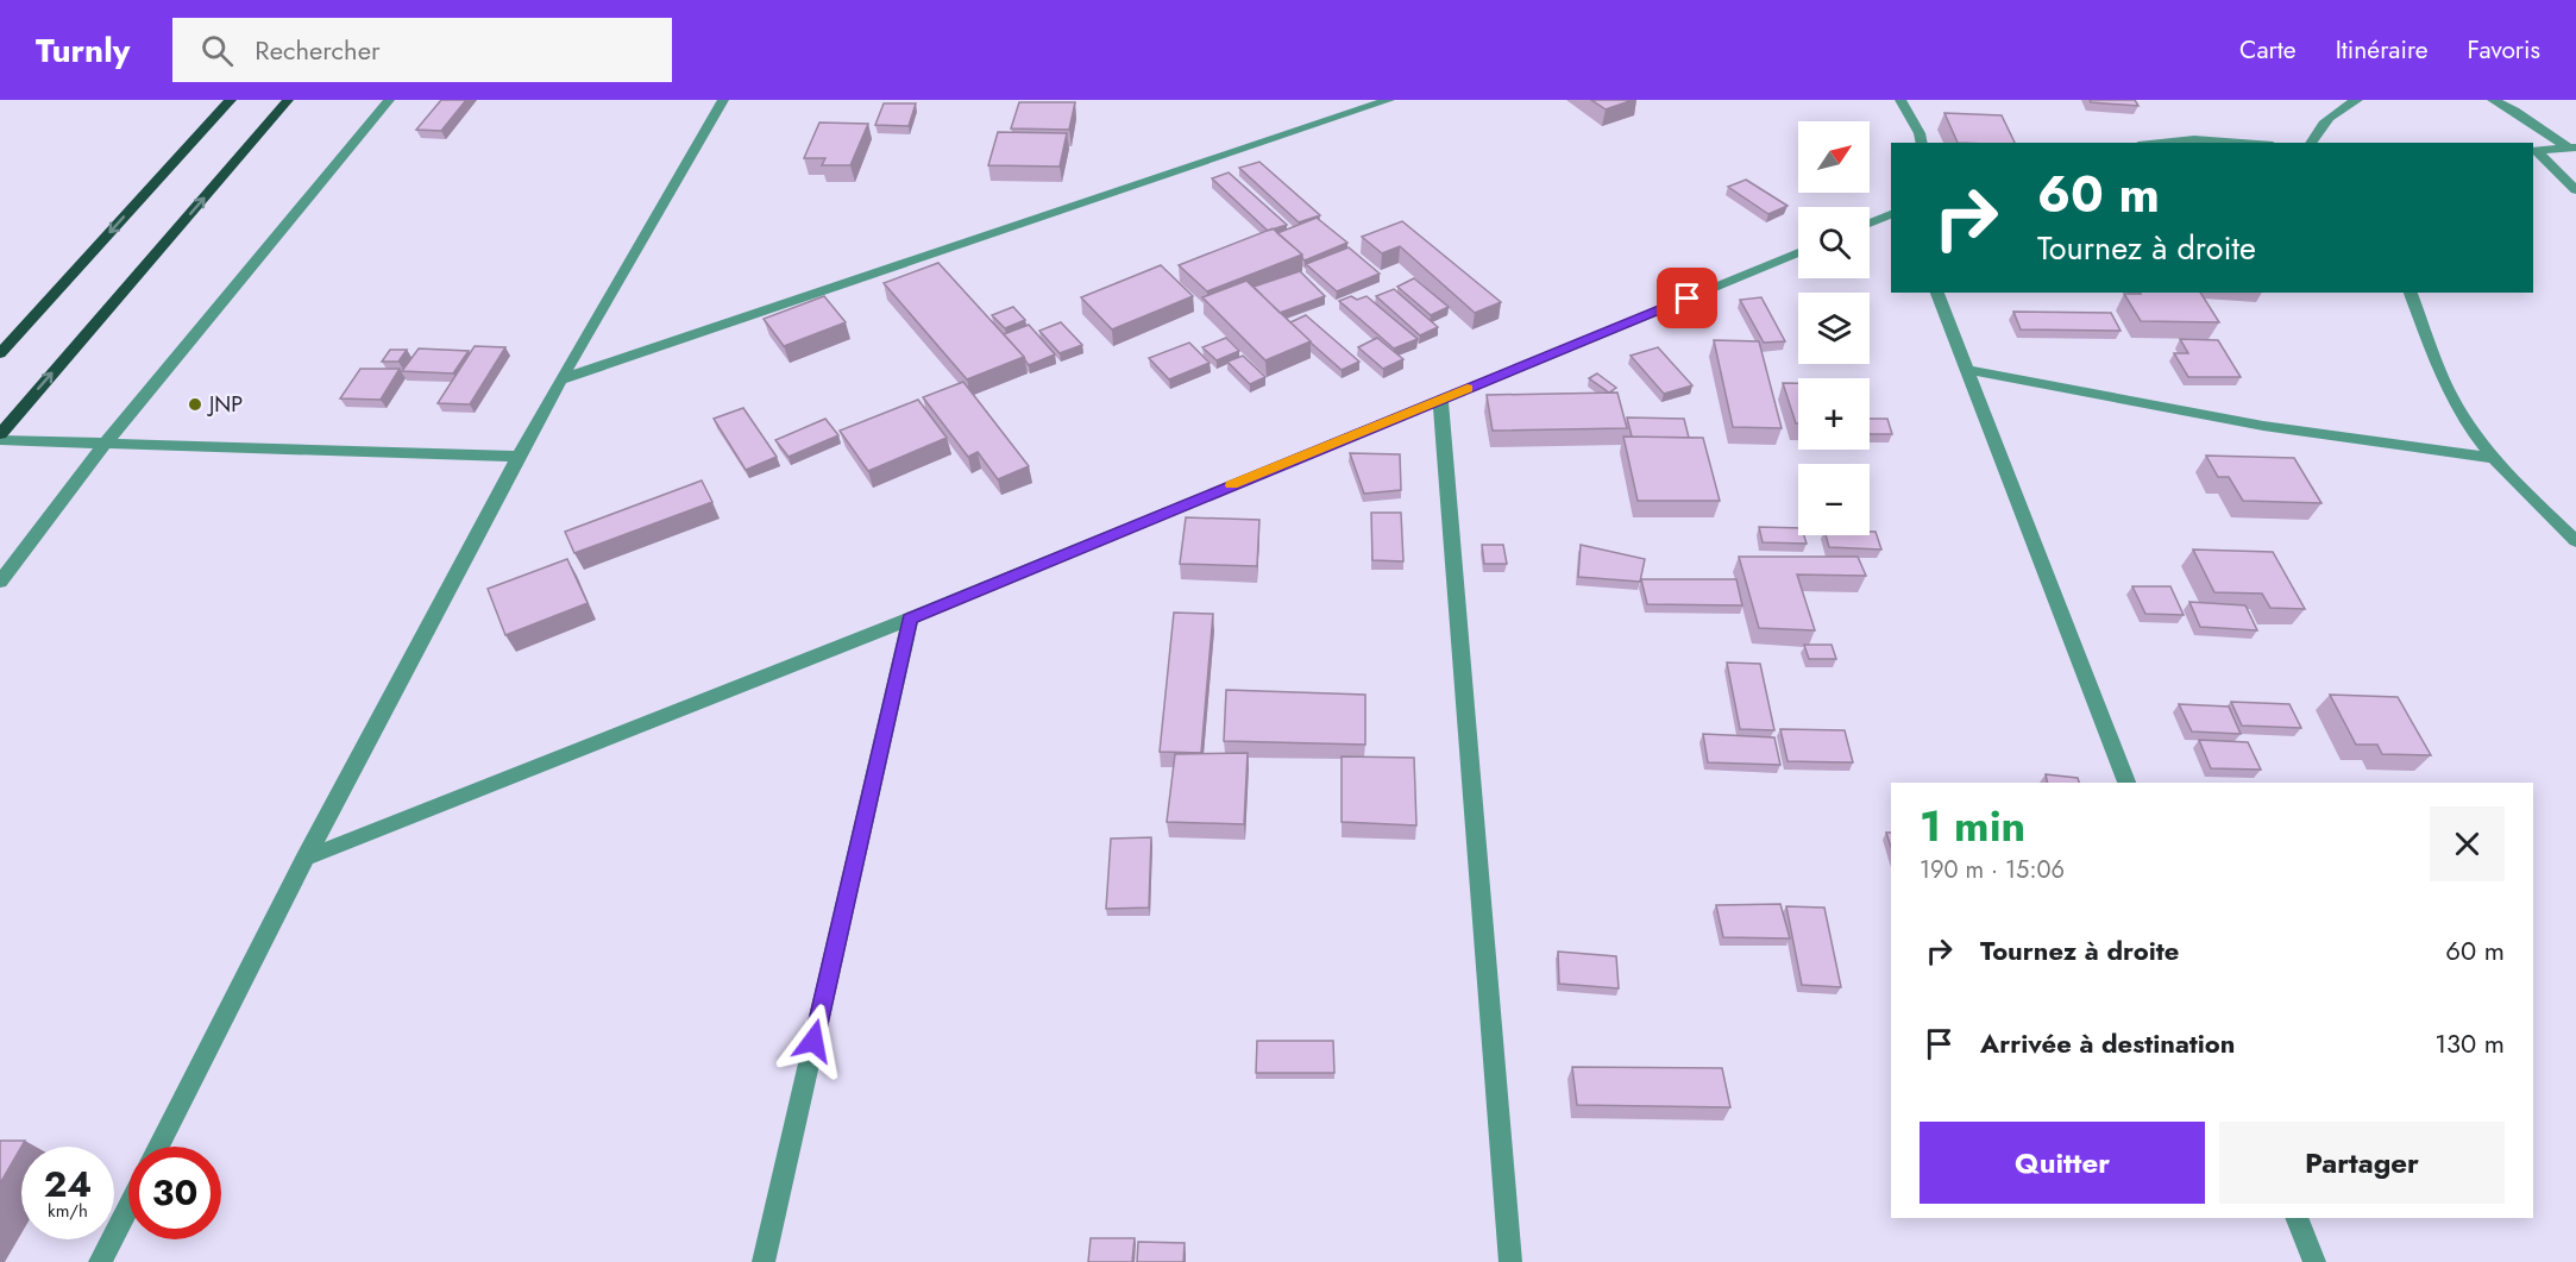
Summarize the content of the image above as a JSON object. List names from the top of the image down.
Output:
{
  "places": ["JNP"],
  "north": "top right",
  "page": {
    "header": "Turnly",
    "search": "Rechercher",
    "nav": ["Carte", "Itinéraire", "Favoris"],
    "map_buttons": ["+", "−"],
    "turn": ["60 m", "Tournez à droite"],
    "heading": ["1 min", "190 m · 15:06"],
    "list": [
      {
        "name": "Tournez à droite",
        "value": "60 m"
      },
      {
        "name": "Arrivée à destination",
        "value": "130 m"
      }
    ],
    "buttons": ["Quitter", "Partager"],
    "speed": "24 km/h",
    "limit": "30"
  }
}
